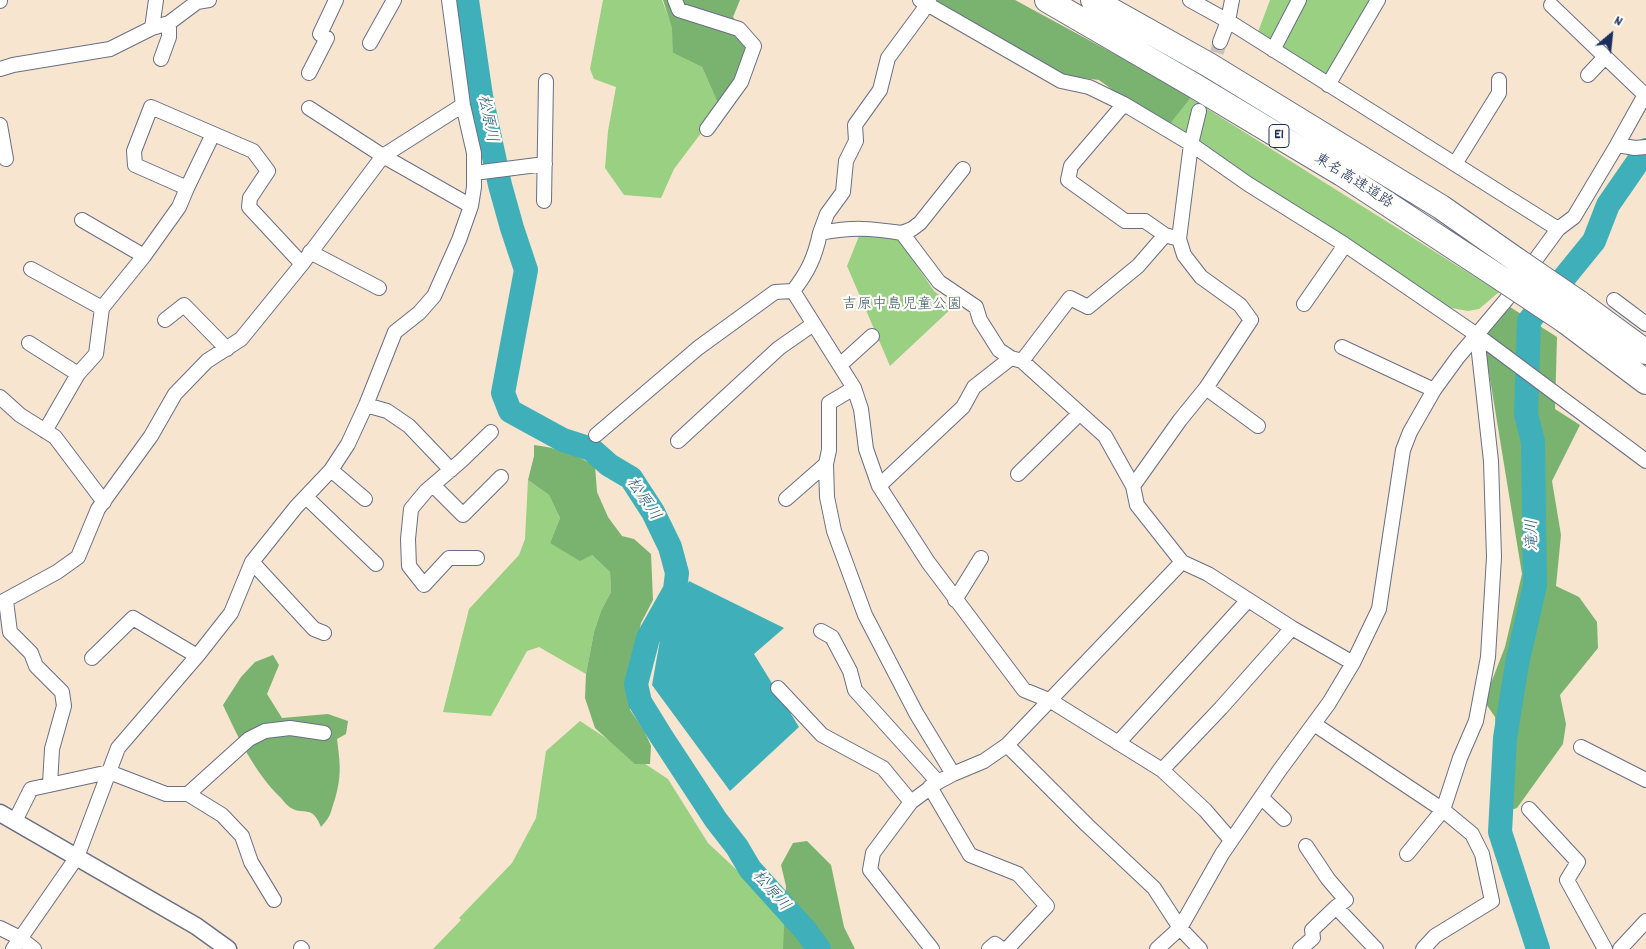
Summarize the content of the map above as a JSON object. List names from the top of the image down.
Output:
{
  "streets": {
    "highway": ["E1", "東名高速道路"]
  },
  "water": ["松原川", "滝川"],
  "parks": ["吉原中島児童公園"],
  "north": "top right"
}
